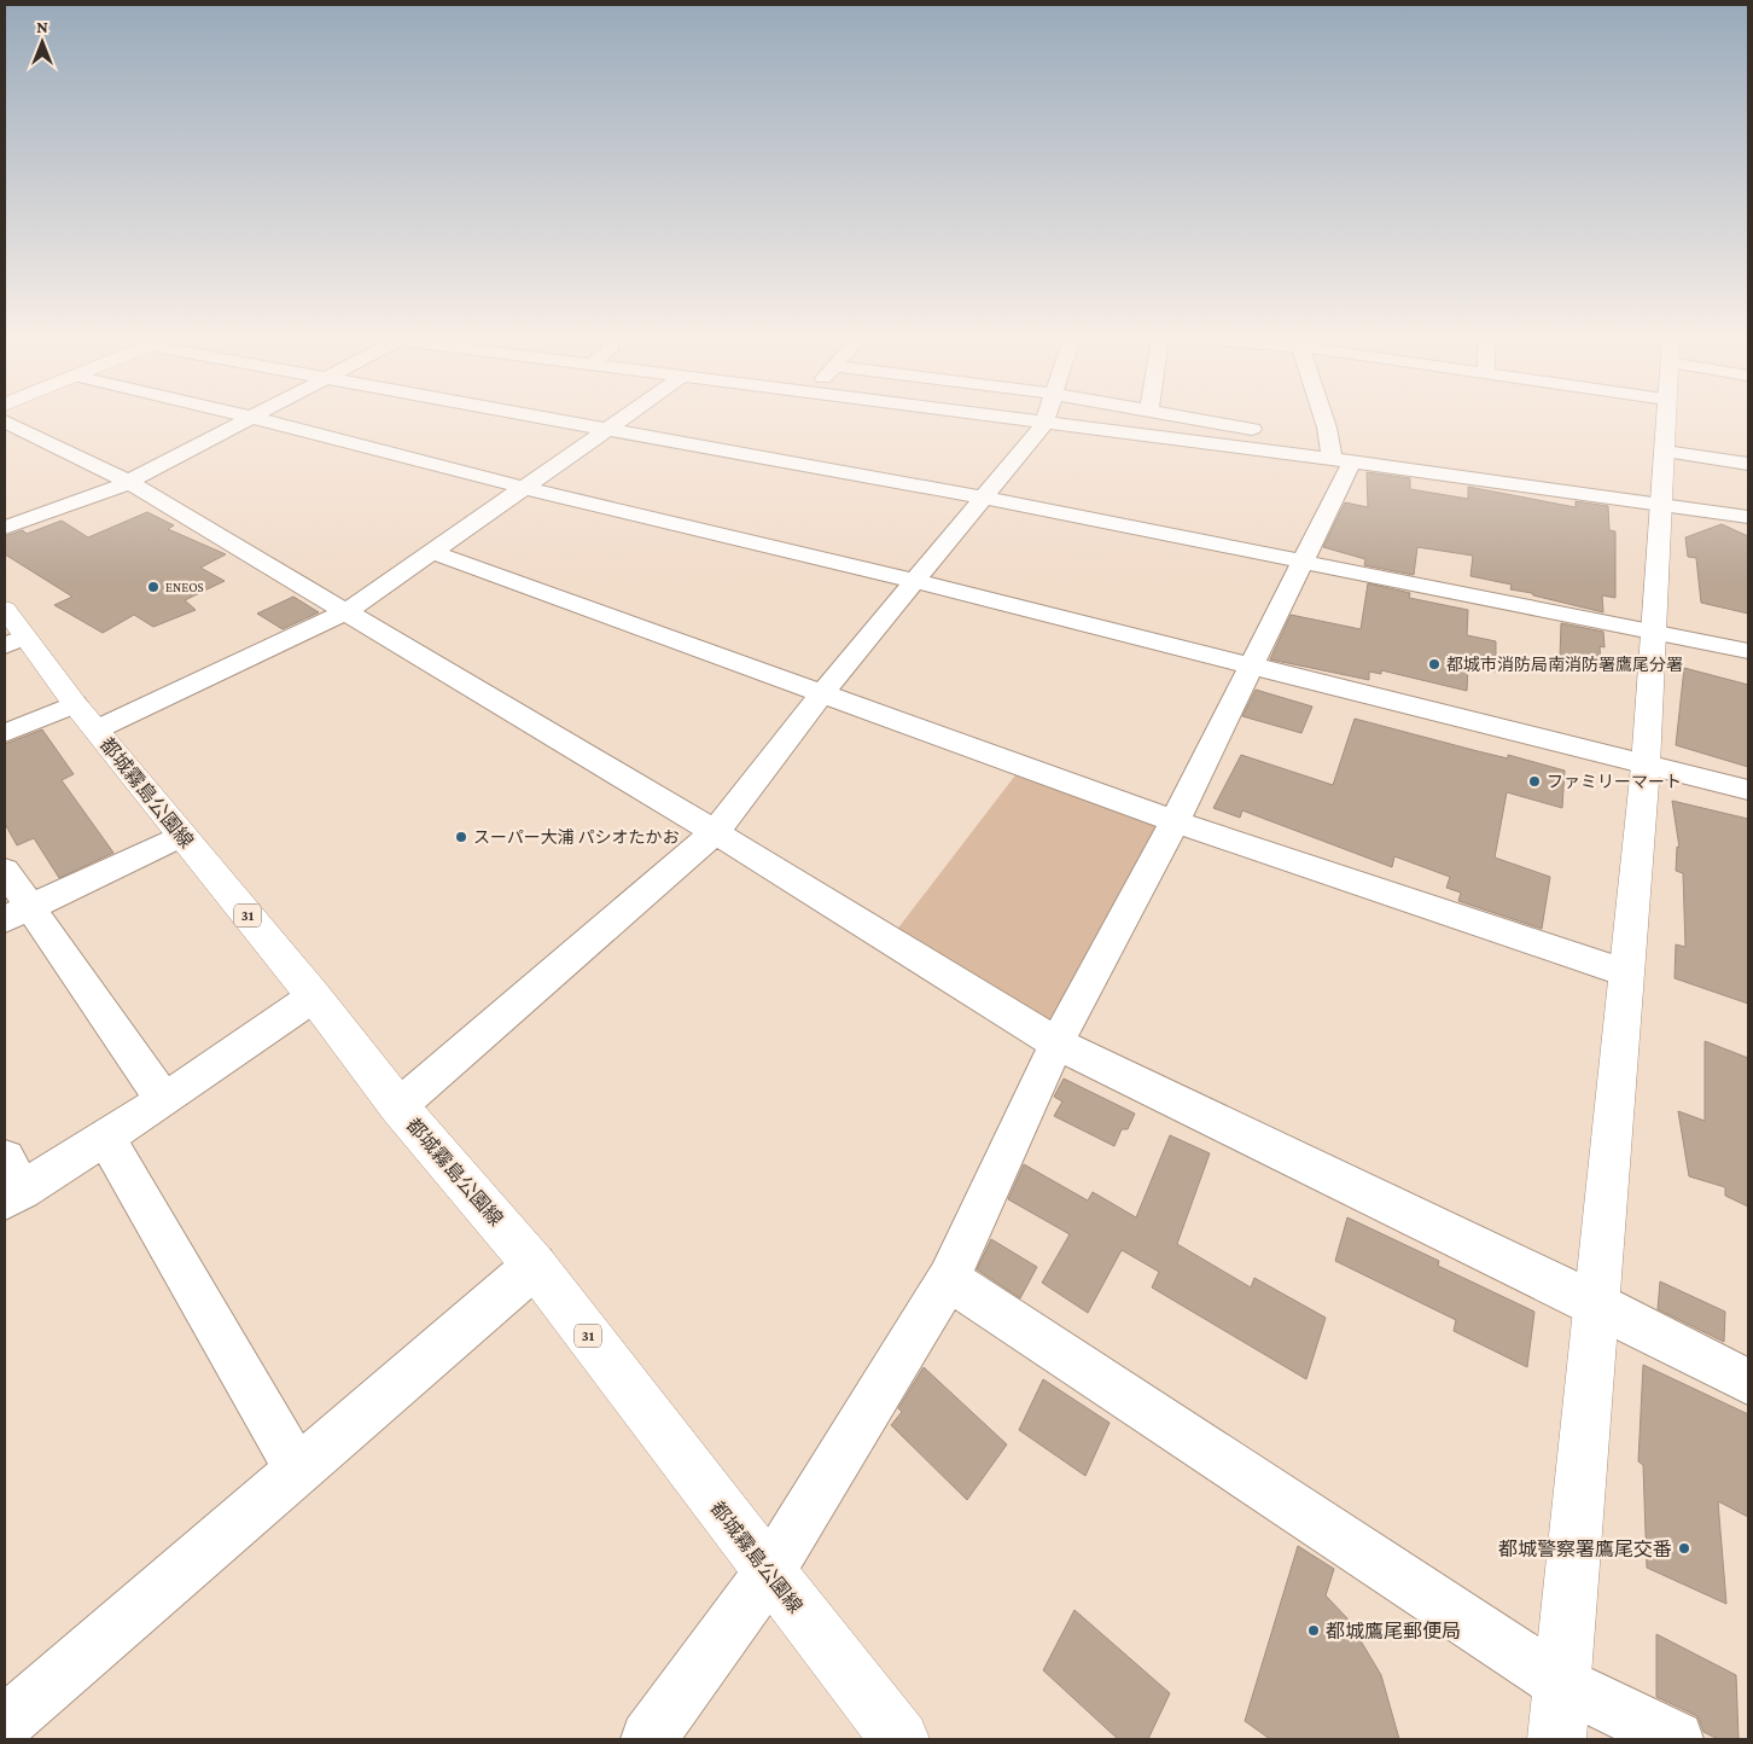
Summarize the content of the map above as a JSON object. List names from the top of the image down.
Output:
{
  "streets": {
    "street": ["都城霧島公園線", "31"]
  },
  "places": [
    "ENEOS",
    "都城市消防局南消防署鷹尾分署",
    "ファミリーマート",
    "スーパー大浦 パシオたかお",
    "都城警察署鷹尾交番",
    "都城鷹尾郵便局"
  ],
  "north": "top"
}
